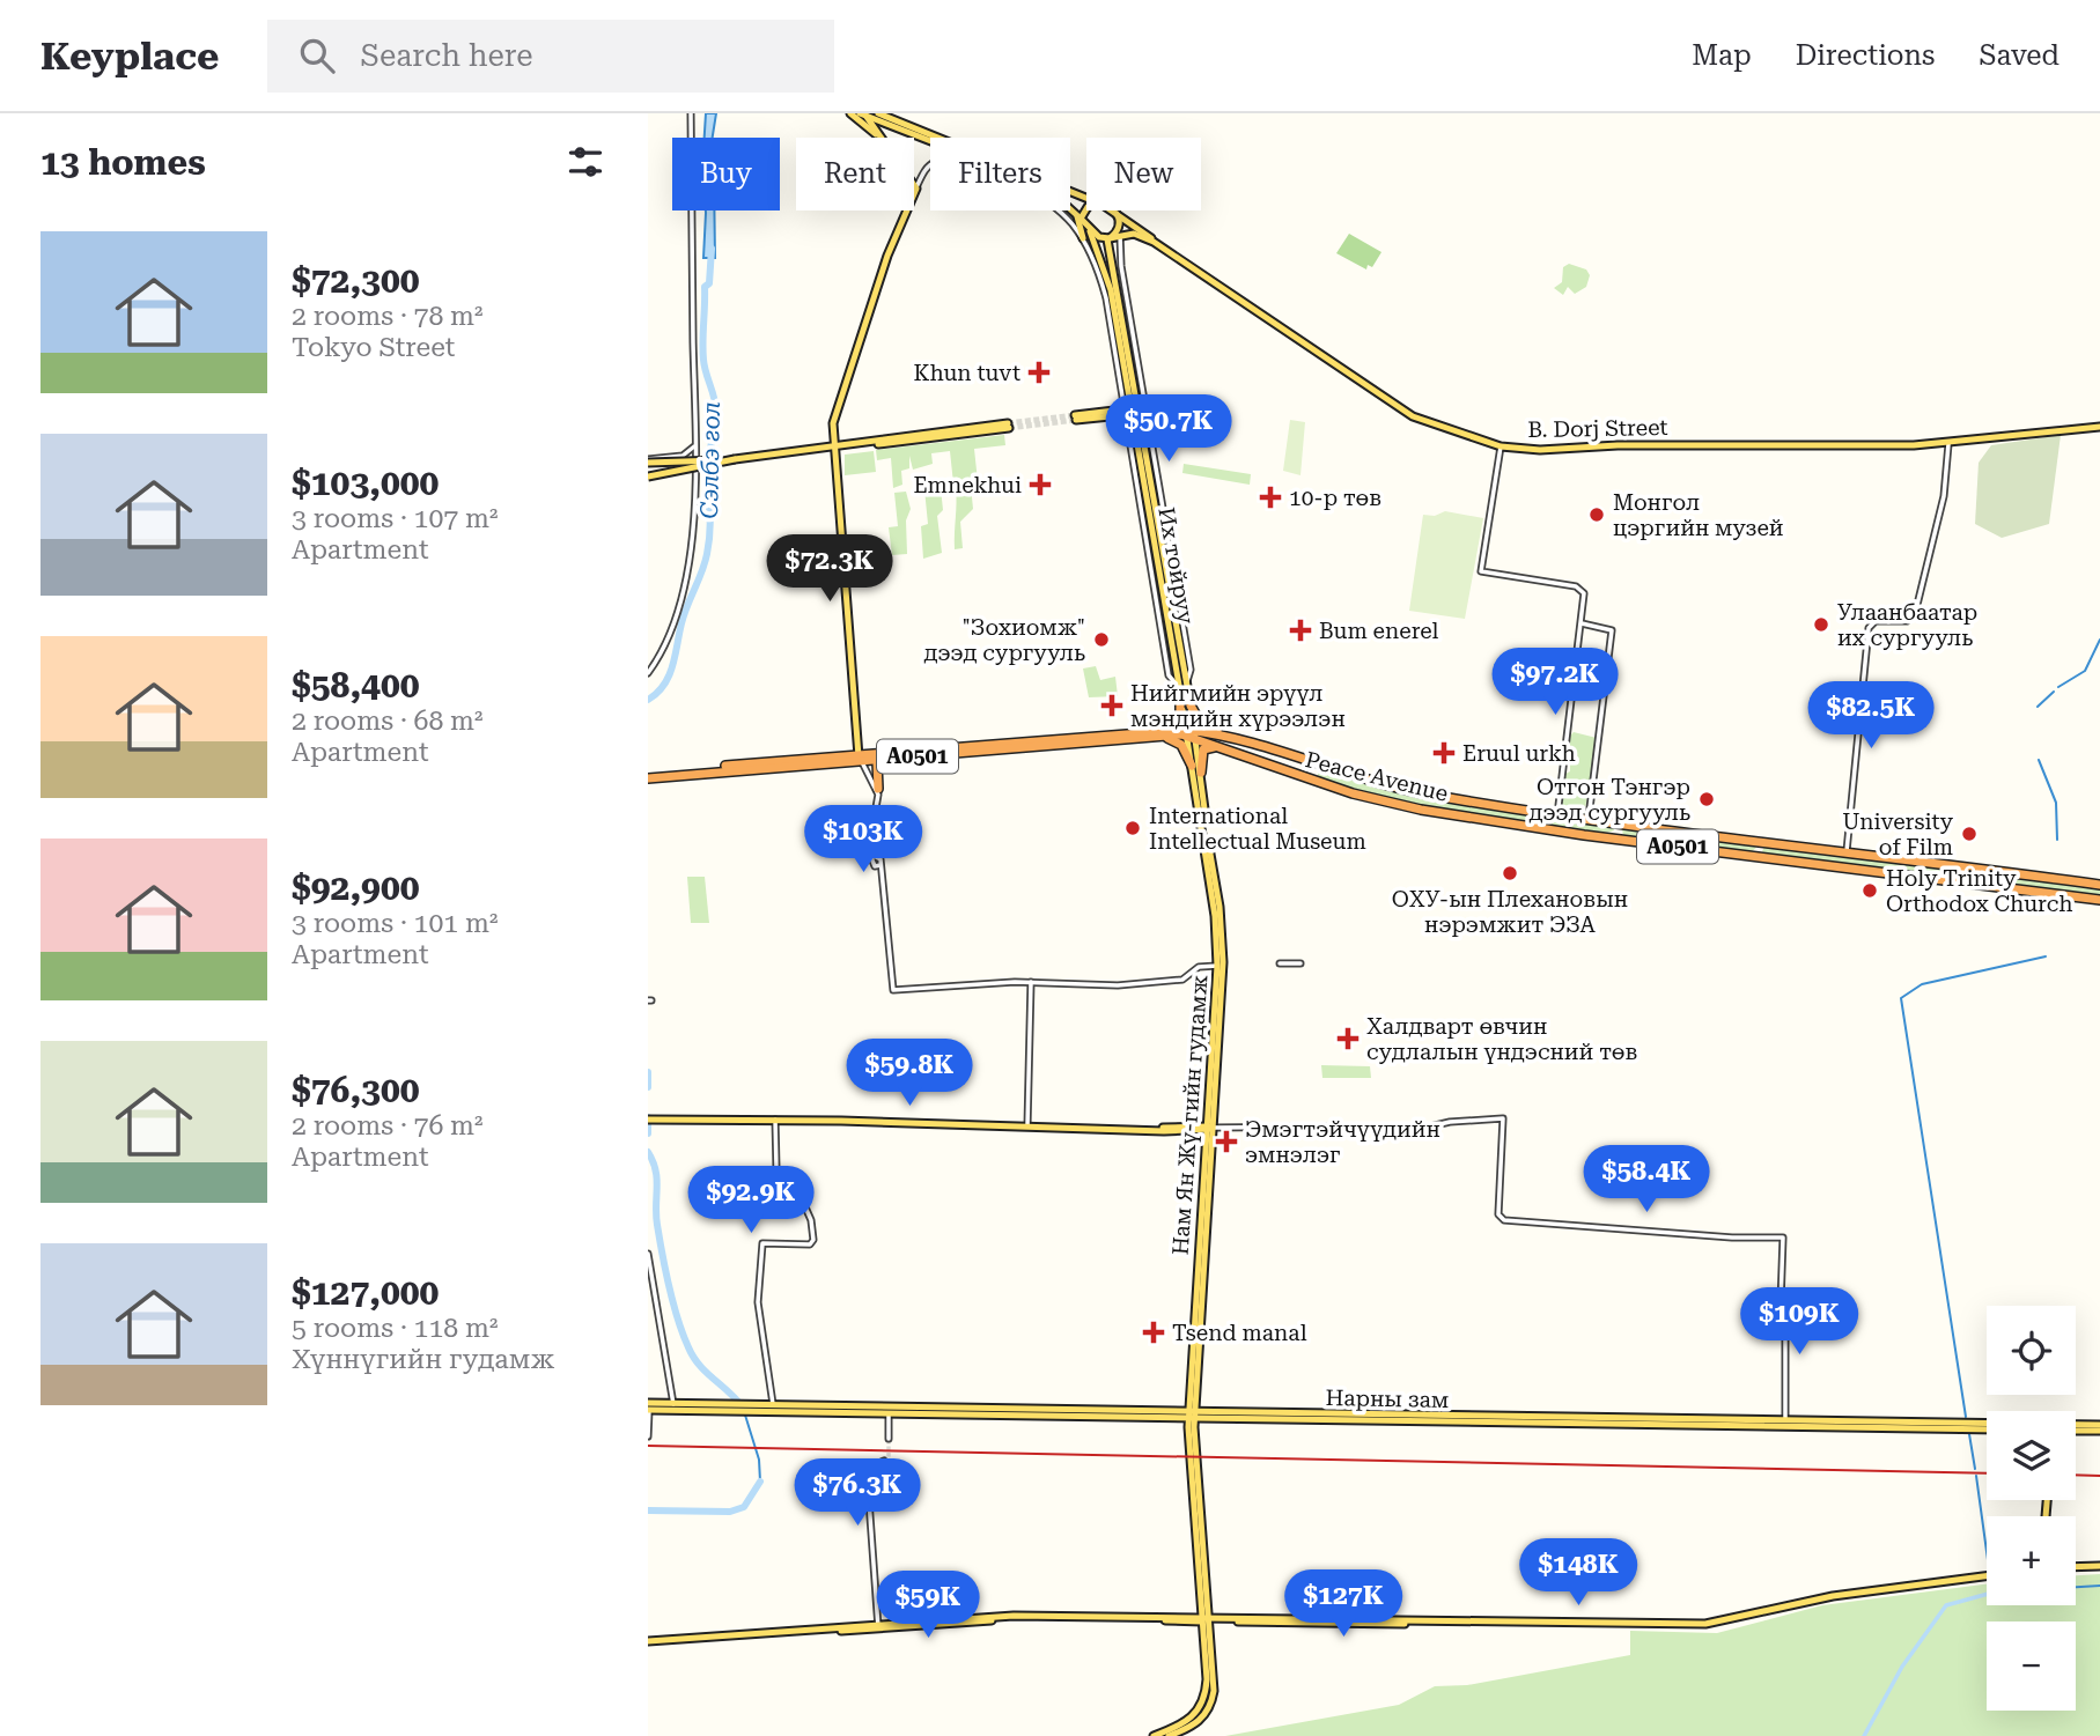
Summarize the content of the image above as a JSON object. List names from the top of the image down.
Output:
{
  "streets": {
    "highway": ["A0501", "Peace Avenue"],
    "main road": [
      "B. Dorj Street",
      "Их тойруу",
      "Нам Ян Жү-гийн гудамж",
      "Нарны зам"
    ]
  },
  "crossings": [
    ["Их тойруу", "Peace Avenue"],
    ["Их тойруу", "Нам Ян Жү-гийн гудамж"],
    ["Нам Ян Жү-гийн гудамж", "Нарны зам"]
  ],
  "water": ["Сэлбэ гол"],
  "places": {
    "health": [
      "Khun tuvt",
      "Emnekhui",
      "10-р төв",
      "Bum enerel",
      "Нийгмийн эрүүл мэндийн хүрээлэн",
      "Eruul urkh",
      "Халдварт өвчин судлалын үндэсний төв",
      "Эмэгтэйчүүдийн эмнэлэг",
      "Tsend manal"
    ],
    "other": [
      "Монгол цэргийн музей",
      "Улаанбаатар их сургууль",
      "\"Зохиомж\" дээд сургууль",
      "Отгон Тэнгэр дээд сургууль",
      "International Intellectual Museum",
      "University of Film",
      "ОХУ-ын Плехановын нэрэмжит ЭЗА",
      "Holy Trinity Orthodox Church"
    ]
  },
  "page": {
    "header": "Keyplace",
    "search": "Search here",
    "nav": ["Map", "Directions", "Saved"],
    "heading": "13 homes",
    "chip": [
      "Buy",
      "Rent",
      "Filters",
      "New"
    ],
    "list": [
      {
        "name": "$72,300",
        "note": "2 rooms · 78 m² · Tokyo Street"
      },
      {
        "name": "$103,000",
        "note": "3 rooms · 107 m² · Apartment"
      },
      {
        "name": "$58,400",
        "note": "2 rooms · 68 m² · Apartment"
      },
      {
        "name": "$92,900",
        "note": "3 rooms · 101 m² · Apartment"
      },
      {
        "name": "$76,300",
        "note": "2 rooms · 76 m² · Apartment"
      },
      {
        "name": "$127,000",
        "note": "5 rooms · 118 m² · Хүннүгийн гудамж"
      }
    ],
    "price": [
      "$50.7K",
      "$72.3K",
      "$97.2K",
      "$82.5K",
      "$103K",
      "$59.8K",
      "$58.4K",
      "$92.9K",
      "$109K",
      "$76.3K",
      "$148K",
      "$127K",
      "$59K"
    ],
    "map_buttons": ["+", "−"]
  }
}
